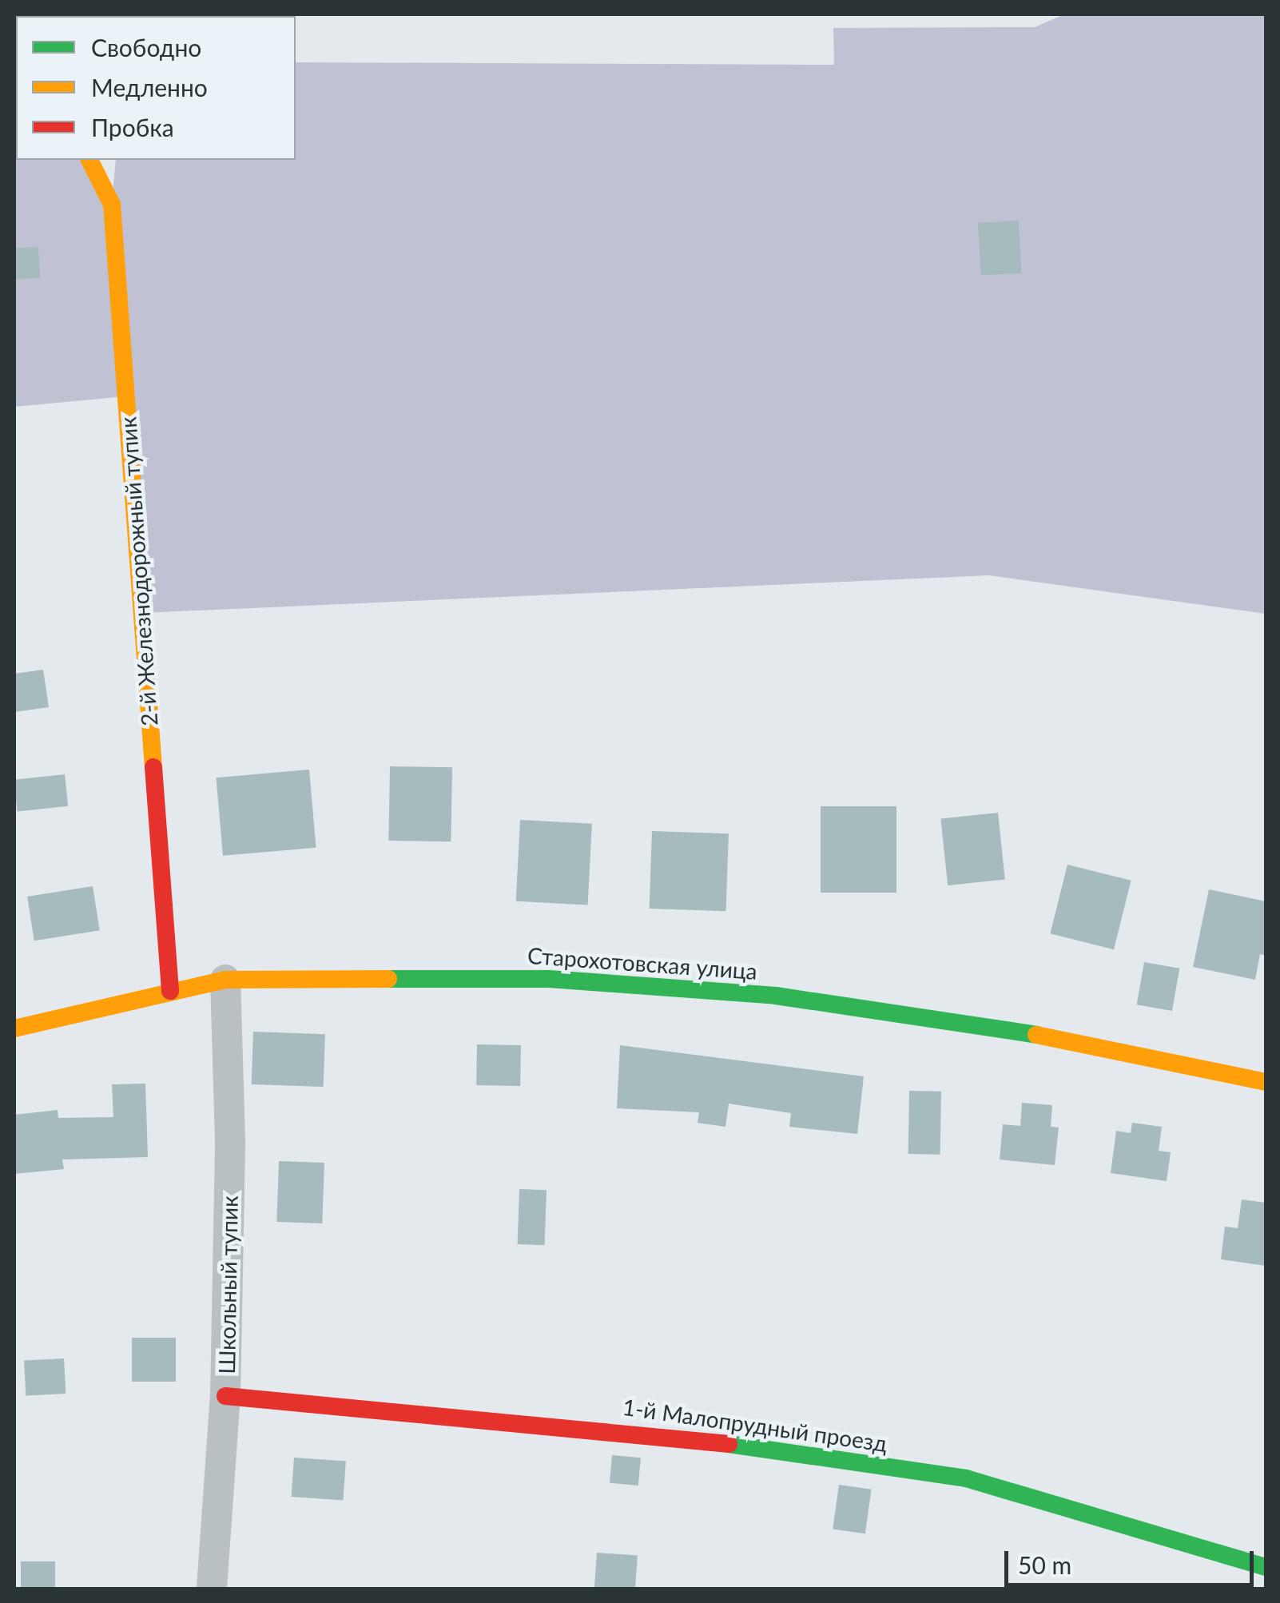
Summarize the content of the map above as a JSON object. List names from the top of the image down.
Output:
{
  "streets": {
    "street": [
      "2-й Железнодорожный тупик",
      "Старохотовская улица",
      "Школьный тупик",
      "1-й Малопрудный проезд"
    ]
  },
  "crossings": [
    ["2-й Железнодорожный тупик", "Старохотовская улица"],
    ["Старохотовская улица", "Школьный тупик"],
    ["Школьный тупик", "1-й Малопрудный проезд"]
  ],
  "legend": ["Свободно", "Медленно", "Пробка"],
  "scale_bar": "50 m"
}
